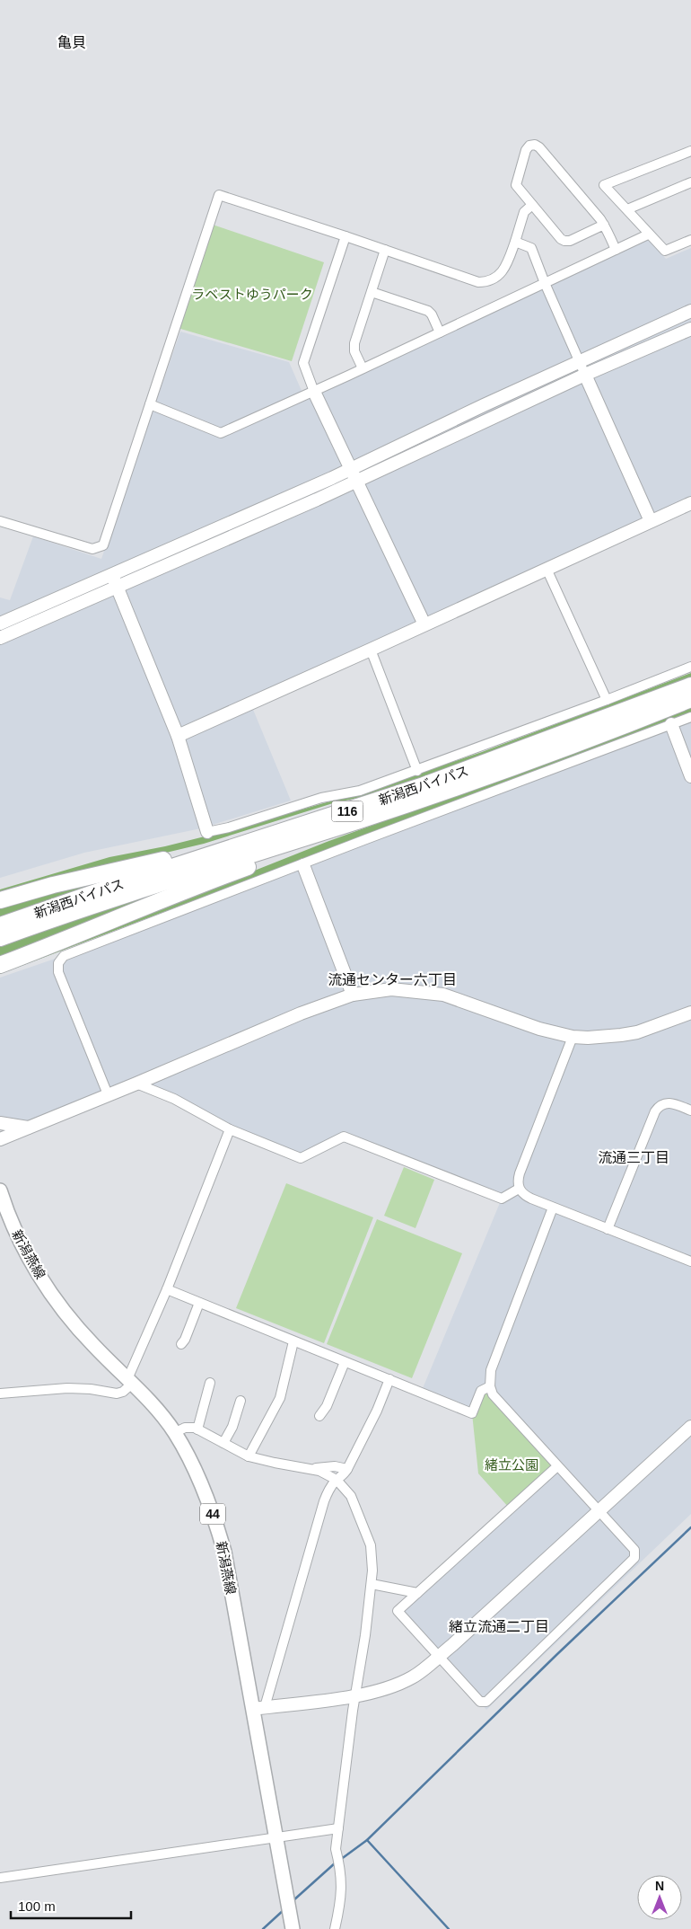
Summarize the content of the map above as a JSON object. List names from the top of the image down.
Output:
{
  "streets": {
    "highway": ["新潟西バイパス", "116"],
    "main road": ["新潟燕線", "44"]
  },
  "districts": [
    "亀貝",
    "流通センター六丁目",
    "流通三丁目",
    "緒立流通二丁目"
  ],
  "parks": ["ラベストゆうパーク", "緒立公園"],
  "scale_bar": "100 m",
  "north": "top"
}
